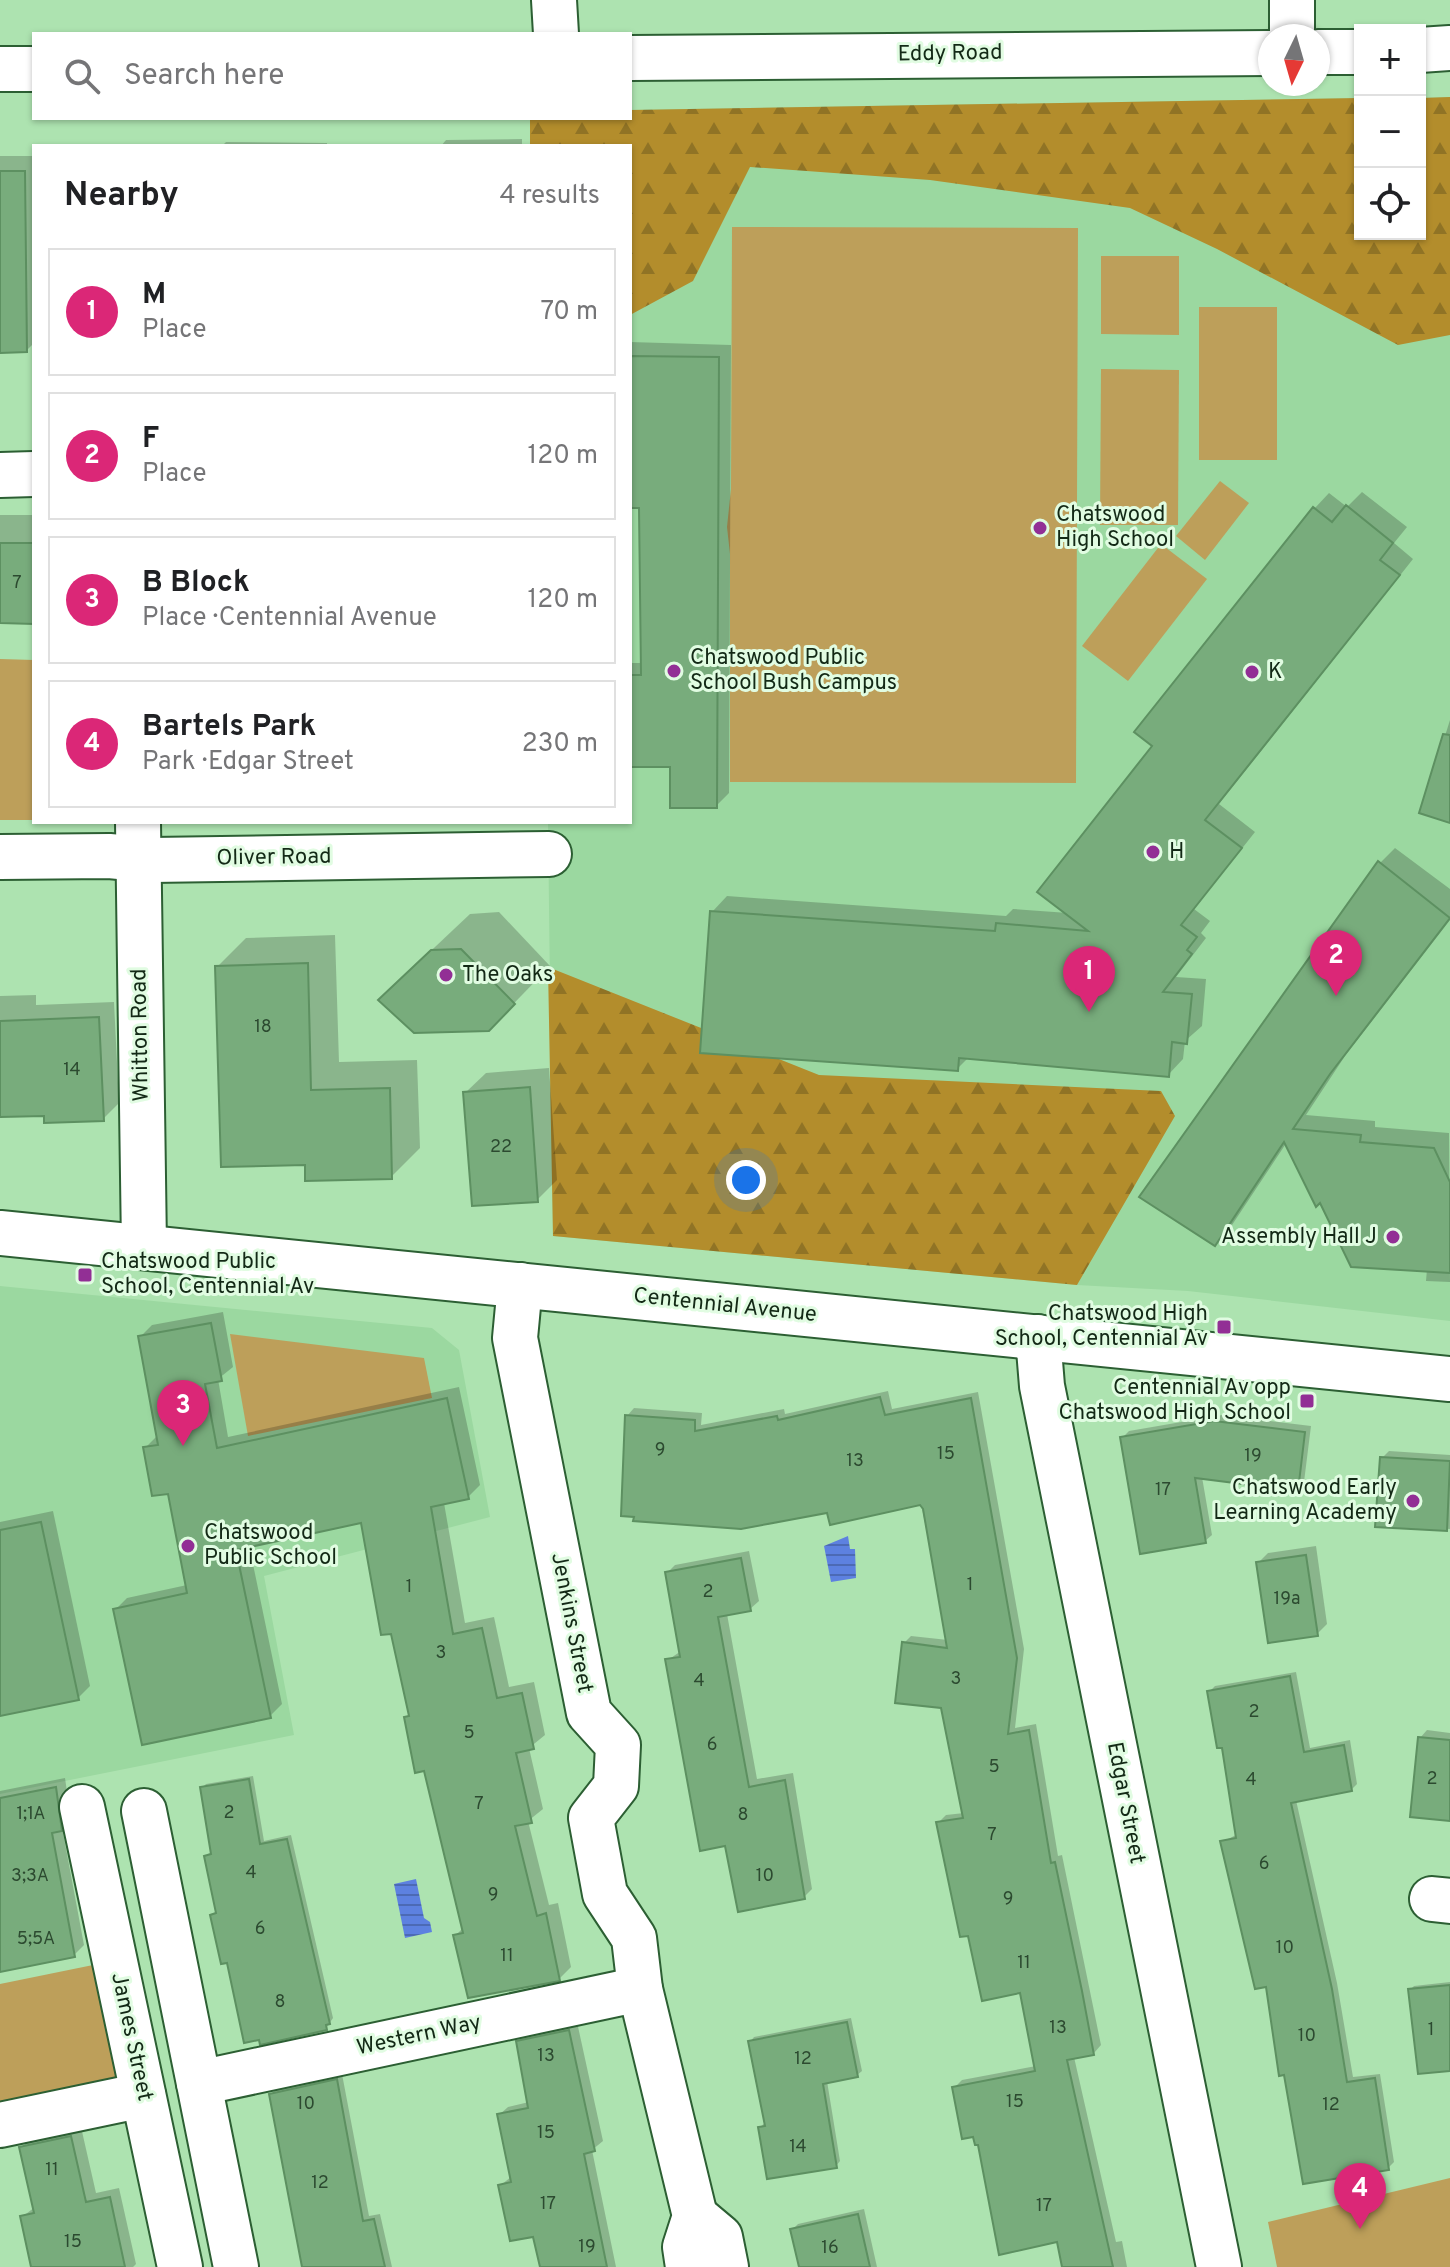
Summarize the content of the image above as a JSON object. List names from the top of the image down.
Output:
{
  "streets": {
    "street": [
      "Eddy Road",
      "Oliver Road",
      "Whitton Road",
      "Centennial Avenue",
      "Jenkins Street",
      "Edgar Street",
      "Western Way",
      "James Street"
    ]
  },
  "crossings": [
    ["Oliver Road", "Whitton Road"],
    ["Whitton Road", "Centennial Avenue"],
    ["Centennial Avenue", "Jenkins Street"],
    ["Centennial Avenue", "Edgar Street"],
    ["Jenkins Street", "Western Way"]
  ],
  "places": {
    "other": [
      "Chatswood High School",
      "Chatswood Public School Bush Campus",
      "K",
      "H",
      "The Oaks",
      "Assembly Hall J",
      "Chatswood Early Learning Academy",
      "Chatswood Public School"
    ],
    "transit": ["Chatswood Public School, Centennial Av", "Chatswood High School, Centennial Av", "Centennial Av opp Chatswood High School"]
  },
  "house_numbers": [
    "7",
    "18",
    "14",
    "22",
    "9",
    "15",
    "19",
    "13",
    "17",
    "1",
    "1",
    "2",
    "19a",
    "3",
    "3",
    "4",
    "2",
    "5",
    "6",
    "5",
    "2",
    "4",
    "7",
    "2",
    "1;1A",
    "8",
    "7",
    "6",
    "4",
    "3;3A",
    "10",
    "9",
    "9",
    "6",
    "5;5A",
    "10",
    "11",
    "11",
    "8",
    "13",
    "1",
    "10",
    "13",
    "12",
    "15",
    "10",
    "12",
    "15",
    "14",
    "11",
    "12",
    "17",
    "17",
    "15",
    "19",
    "16"
  ],
  "north": "bottom",
  "page": {
    "map_buttons": ["+", "−"],
    "search": "Search here",
    "heading": ["Nearby", "4 results"],
    "list": [
      {
        "mark": "1",
        "name": "M",
        "note": "Place",
        "value": "70 m"
      },
      {
        "mark": "2",
        "name": "F",
        "note": "Place",
        "value": "120 m"
      },
      {
        "mark": "3",
        "name": "B Block",
        "note": "Place · Centennial Avenue",
        "value": "120 m"
      },
      {
        "mark": "4",
        "name": "Bartels Park",
        "note": "Park · Edgar Street",
        "value": "230 m"
      }
    ],
    "pins": [
      "2",
      "1",
      "3",
      "4"
    ]
  }
}
